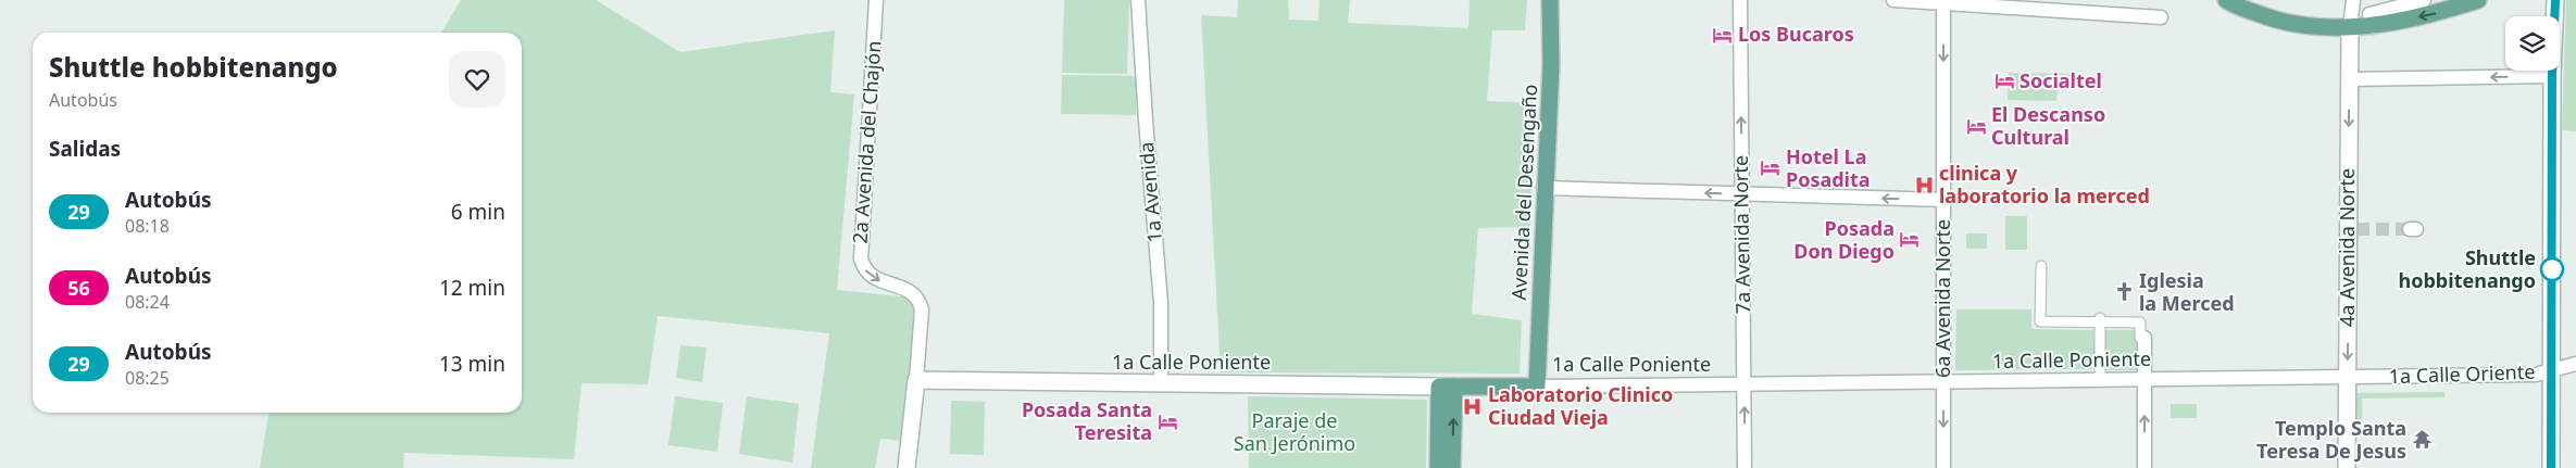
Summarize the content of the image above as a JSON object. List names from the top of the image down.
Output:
{
  "streets": {
    "main road": ["Avenida del Desengaño", "1a Calle Poniente"],
    "street": [
      "2a Avenida del Chajón",
      "1a Avenida",
      "7a Avenida Norte",
      "4a Avenida Norte",
      "6a Avenida Norte",
      "1a Calle Oriente"
    ]
  },
  "crossings": [
    ["2a Avenida del Chajón", "1a Calle Poniente"],
    ["1a Avenida", "1a Calle Poniente"],
    ["Avenida del Desengaño", "1a Calle Poniente"],
    ["7a Avenida Norte", "1a Calle Poniente"],
    ["4a Avenida Norte", "1a Calle Poniente"],
    ["4a Avenida Norte", "1a Calle Oriente"],
    ["6a Avenida Norte", "1a Calle Poniente"],
    ["1a Calle Poniente", "1a Calle Oriente"]
  ],
  "one_way": [
    "2a Avenida del Chajón",
    "7a Avenida Norte",
    "4a Avenida Norte",
    "6a Avenida Norte"
  ],
  "parks": ["Paraje de San Jerónimo"],
  "places": {
    "hotel": [
      "Los Bucaros",
      "Socialtel",
      "El Descanso Cultural",
      "Hotel La Posadita",
      "Posada Don Diego",
      "Posada Santa Teresita"
    ],
    "hospital": ["clinica y laboratorio la merced", "Laboratorio Clinico Ciudad Vieja"],
    "other": ["Shuttle hobbitenango"],
    "church": ["Iglesia la Merced"],
    "temple": ["Templo Santa Teresa De Jesus"]
  },
  "lines": ["bus line 29"],
  "page": {
    "heading": [
      ["Shuttle hobbitenango", "Autobús"],
      "Salidas"
    ],
    "list": [
      {
        "mark": "29",
        "name": "Autobús",
        "note": "08:18",
        "value": "6 min"
      },
      {
        "mark": "56",
        "name": "Autobús",
        "note": "08:24",
        "value": "12 min"
      },
      {
        "mark": "29",
        "name": "Autobús",
        "note": "08:25",
        "value": "13 min"
      }
    ]
  }
}
